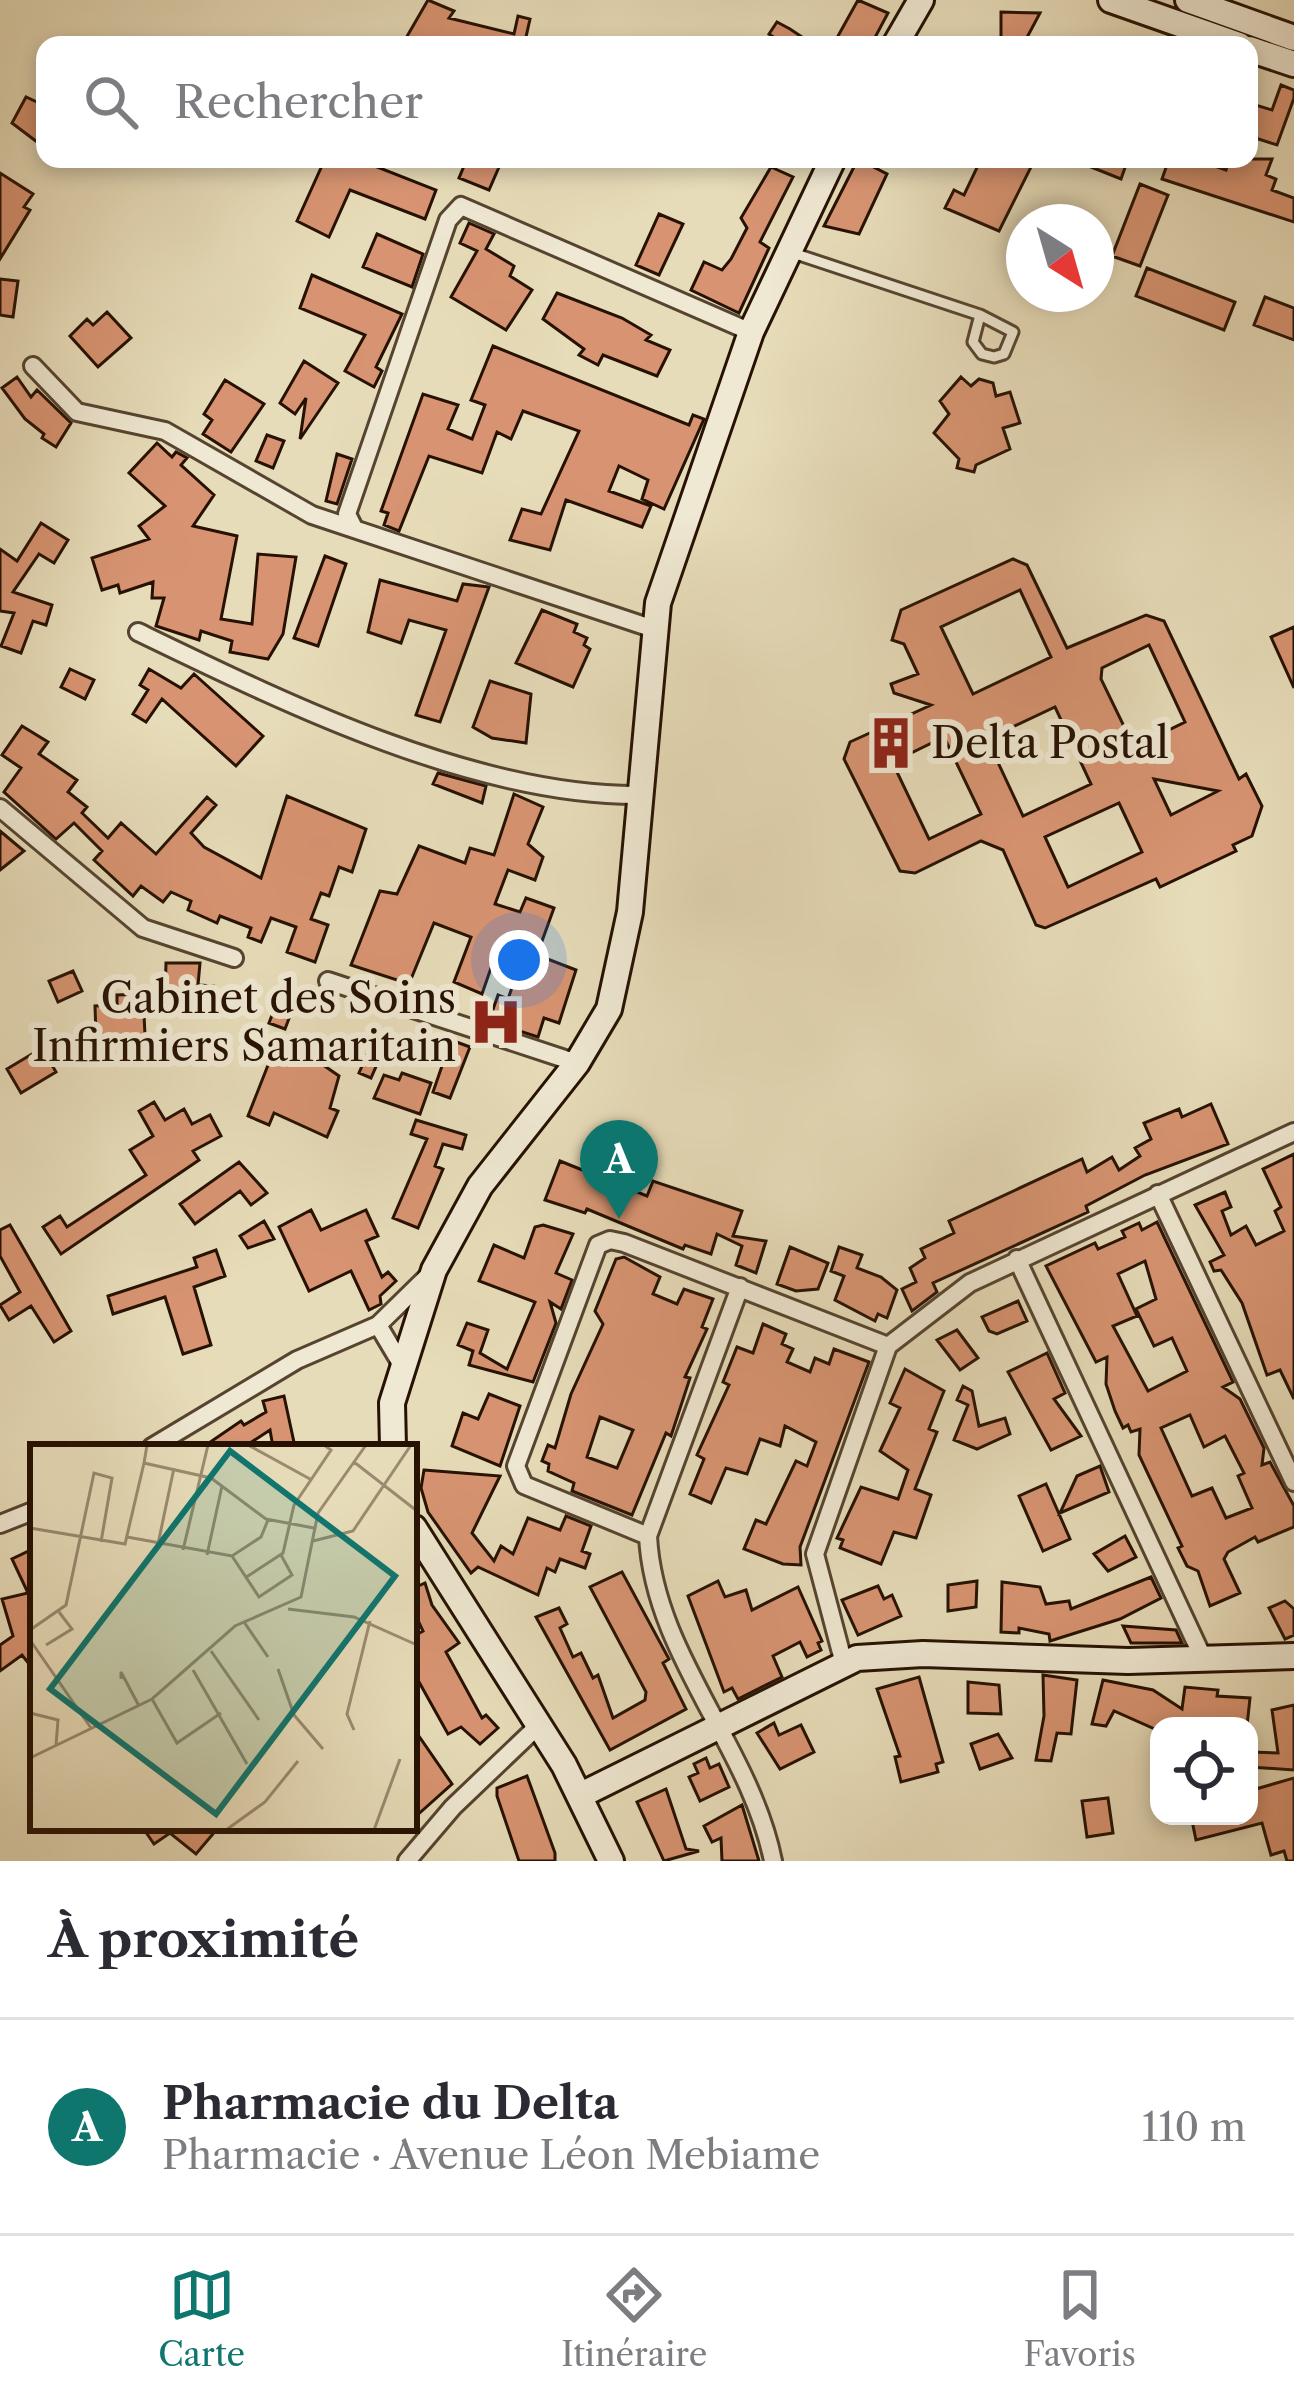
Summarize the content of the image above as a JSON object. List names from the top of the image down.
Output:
{
  "places": {
    "building": ["Delta Postal"],
    "hospital": ["Cabinet des Soins Infirmiers Samaritain"]
  },
  "north": "bottom right",
  "page": {
    "search": "Rechercher",
    "pins": "A",
    "heading": "À proximité",
    "list": [
      {
        "mark": "A",
        "name": "Pharmacie du Delta",
        "note": "Pharmacie · Avenue Léon Mebiame",
        "value": "110 m"
      }
    ],
    "nav": ["Carte", "Itinéraire", "Favoris"]
  }
}
